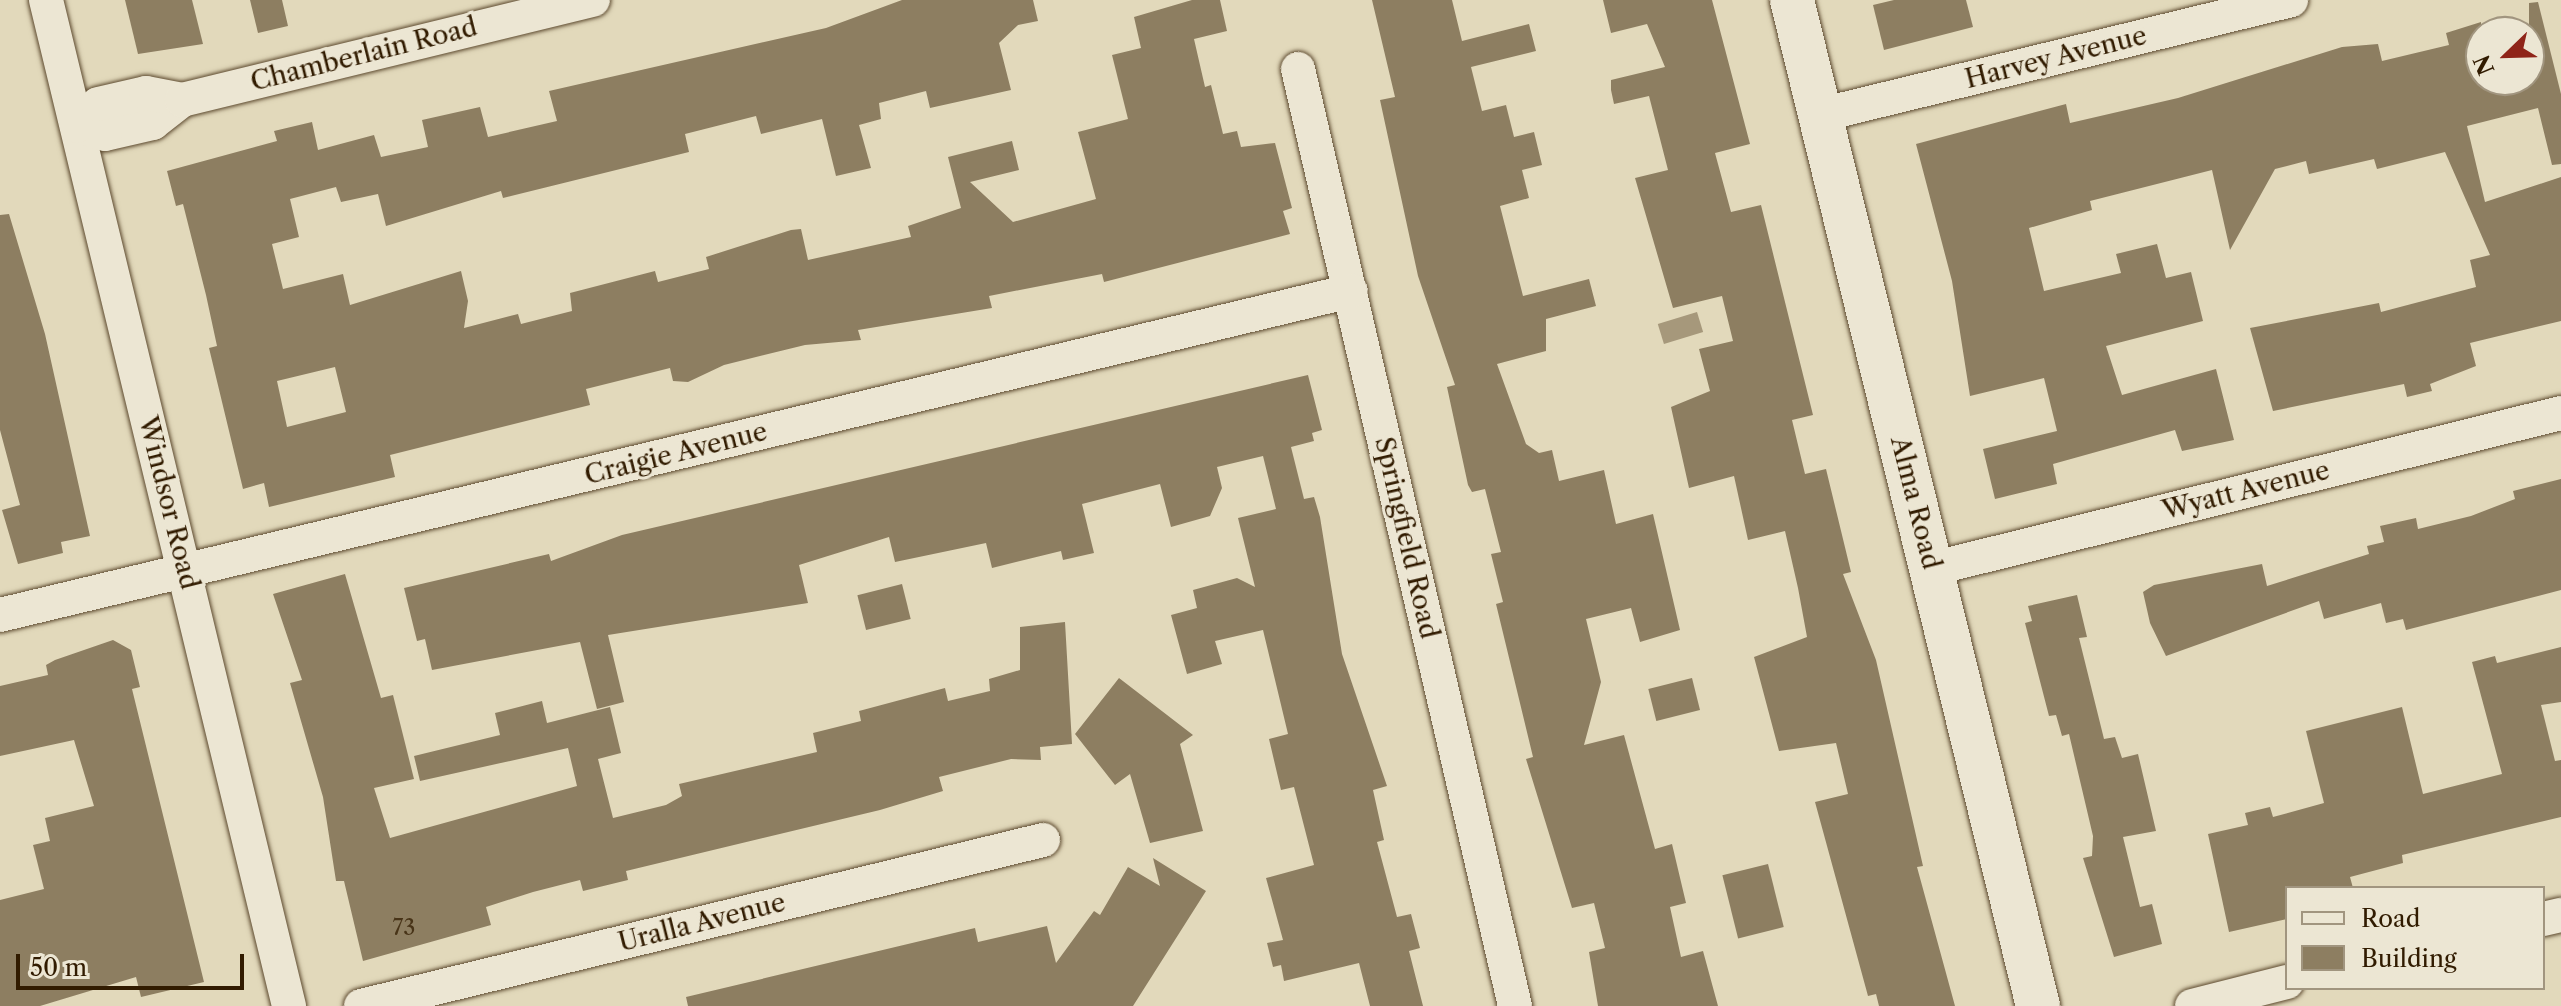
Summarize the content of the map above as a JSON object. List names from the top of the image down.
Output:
{
  "streets": {
    "main road": ["Alma Road"],
    "street": [
      "Chamberlain Road",
      "Harvey Avenue",
      "Craigie Avenue",
      "Wyatt Avenue",
      "Windsor Road",
      "Springfield Road",
      "Uralla Avenue"
    ]
  },
  "crossings": [
    ["Chamberlain Road", "Windsor Road"],
    ["Harvey Avenue", "Alma Road"],
    ["Craigie Avenue", "Windsor Road"],
    ["Craigie Avenue", "Springfield Road"],
    ["Wyatt Avenue", "Alma Road"]
  ],
  "house_numbers": ["73"],
  "legend": ["Road", "Building"],
  "scale_bar": "50 m",
  "north": "bottom left"
}
